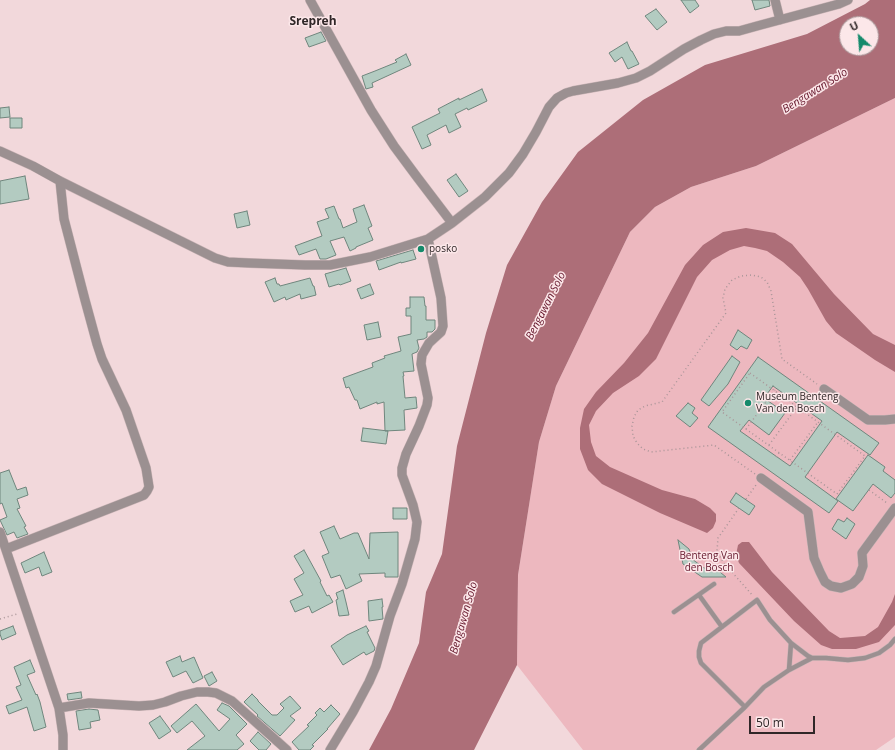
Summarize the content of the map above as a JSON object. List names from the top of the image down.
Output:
{
  "districts": ["Srepreh"],
  "water": ["Bengawan Solo"],
  "parks": ["Benteng Van den Bosch"],
  "places": ["posko", "Museum Benteng Van den Bosch"],
  "scale_bar": "50 m",
  "north": "top left"
}
